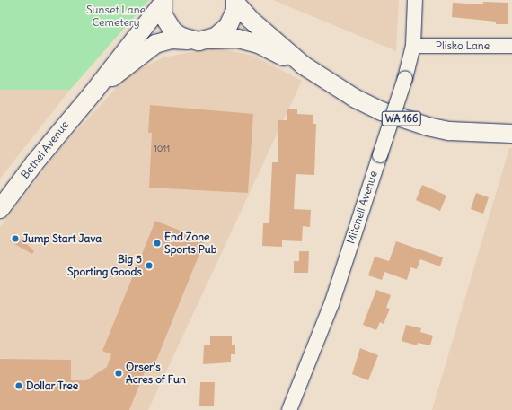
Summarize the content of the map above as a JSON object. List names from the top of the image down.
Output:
{
  "streets": {
    "main road": ["WA 166", "Bethel Avenue"],
    "street": ["Plisko Lane", "Mitchell Avenue"]
  },
  "crossings": [
    ["Plisko Lane", "Mitchell Avenue"],
    ["WA 166", "Bethel Avenue"]
  ],
  "parks": ["Sunset Lane Cemetery"],
  "places": [
    "Jump Start Java",
    "End Zone Sports Pub",
    "Big 5 Sporting Goods",
    "Orser's Acres of Fun",
    "Dollar Tree"
  ],
  "house_numbers": ["1011"]
}
